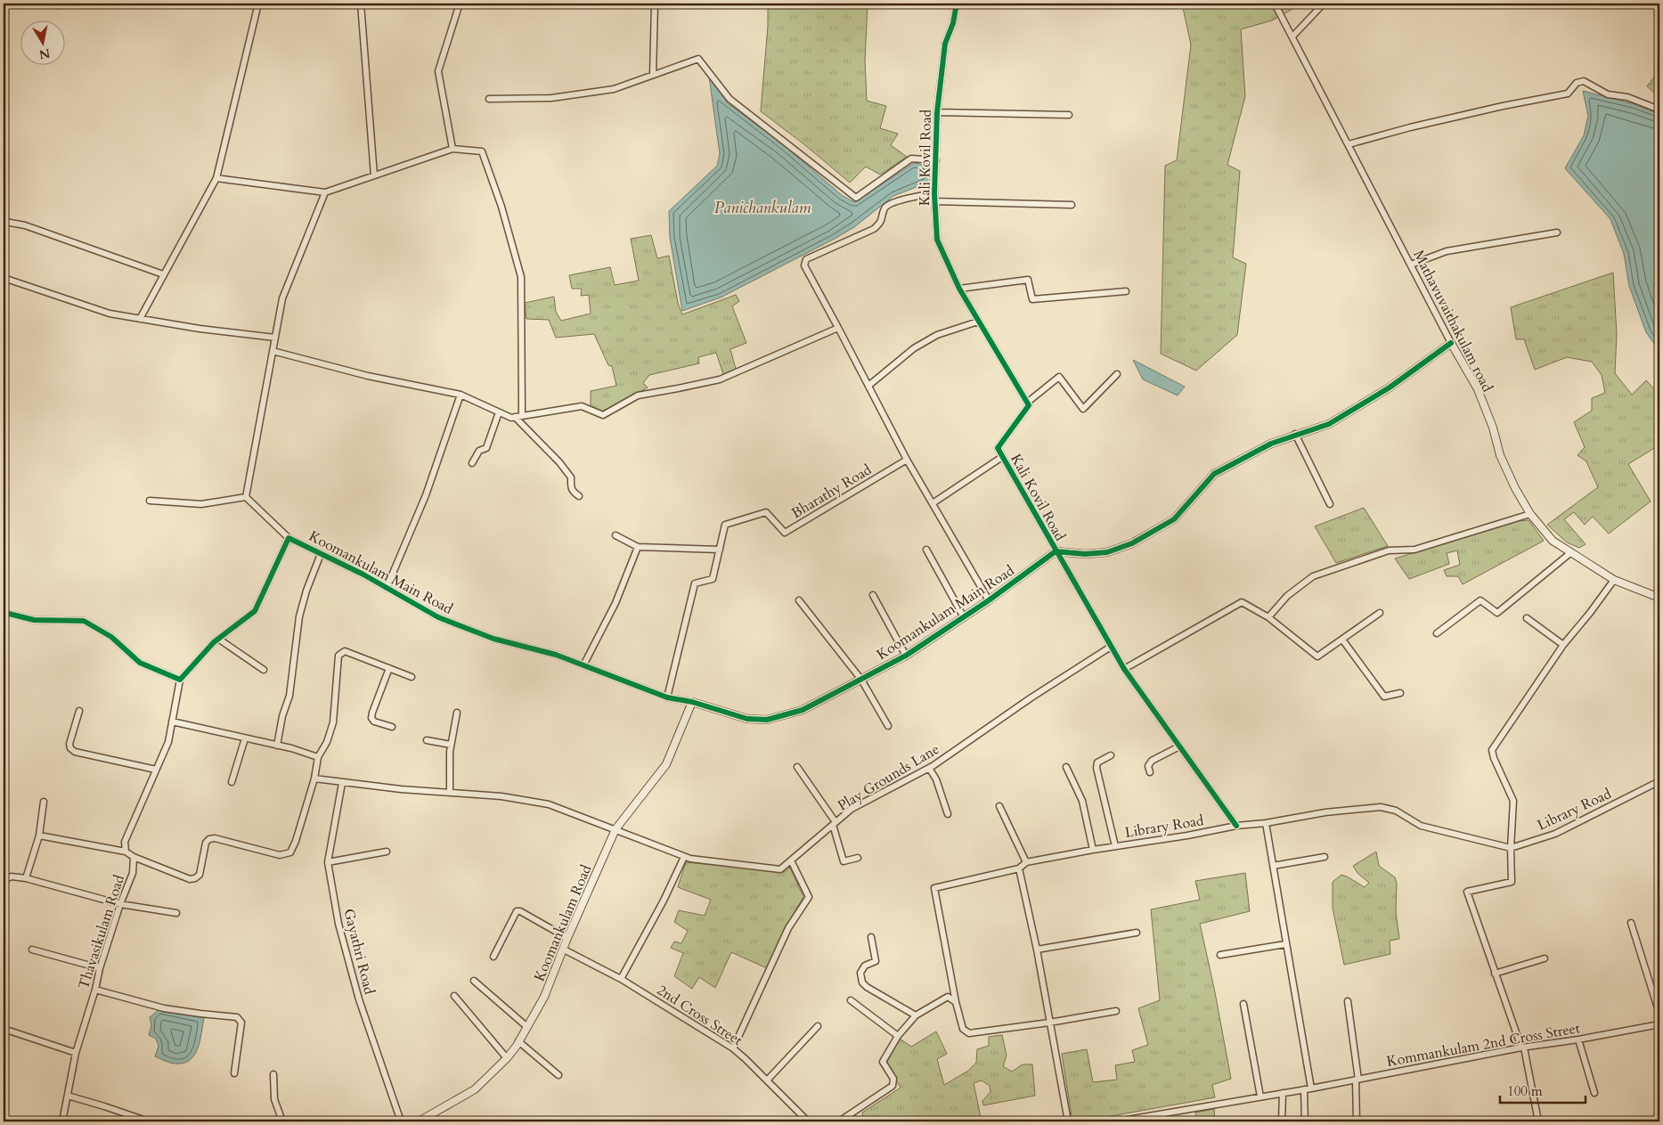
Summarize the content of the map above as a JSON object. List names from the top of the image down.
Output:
{
  "streets": {
    "street": [
      "Kali Kovil Road",
      "Mathavuvaithakulam road",
      "Bharathy Road",
      "Koomankulam Main Road",
      "Play Grounds Lane",
      "Library Road",
      "Koomankulam Road",
      "Thavasikulam Road",
      "Gayathri Road",
      "2nd Cross Street",
      "Kommankulam 2nd Cross Street"
    ]
  },
  "crossings": [
    ["Kali Kovil Road", "Koomankulam Main Road"],
    ["Kali Kovil Road", "Play Grounds Lane"],
    ["Kali Kovil Road", "Library Road"],
    ["Bharathy Road", "Koomankulam Main Road"],
    ["Koomankulam Main Road", "Koomankulam Road"],
    ["Play Grounds Lane", "Koomankulam Road"],
    ["Play Grounds Lane", "Gayathri Road"],
    ["Koomankulam Road", "2nd Cross Street"]
  ],
  "water": ["Panichankulam"],
  "scale_bar": "100 m",
  "north": "bottom"
}
